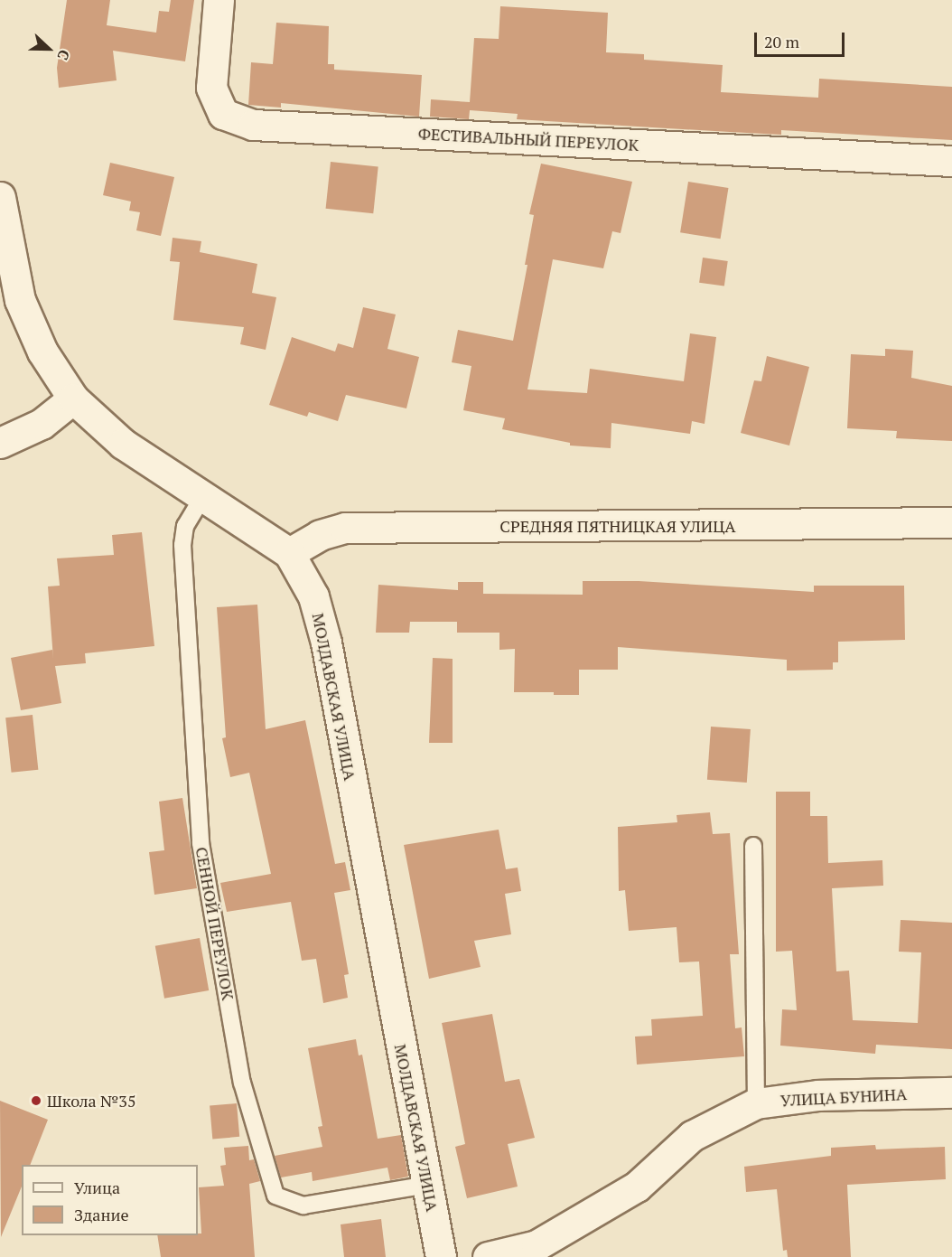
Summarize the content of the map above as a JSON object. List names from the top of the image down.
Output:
{
  "streets": {
    "street": [
      "ФЕСТИВАЛЬНЫЙ ПЕРЕУЛОК",
      "СРЕДНЯЯ ПЯТНИЦКАЯ УЛИЦА",
      "МОЛДАВСКАЯ УЛИЦА",
      "УЛИЦА БУНИНА"
    ],
    "lane": ["СЕННОЙ ПЕРЕУЛОК"]
  },
  "crossings": [
    ["СРЕДНЯЯ ПЯТНИЦКАЯ УЛИЦА", "МОЛДАВСКАЯ УЛИЦА"],
    ["МОЛДАВСКАЯ УЛИЦА", "СЕННОЙ ПЕРЕУЛОК"]
  ],
  "places": ["Школа №35"],
  "legend": ["Улица", "Здание"],
  "scale_bar": "20 m",
  "north": "right"
}
